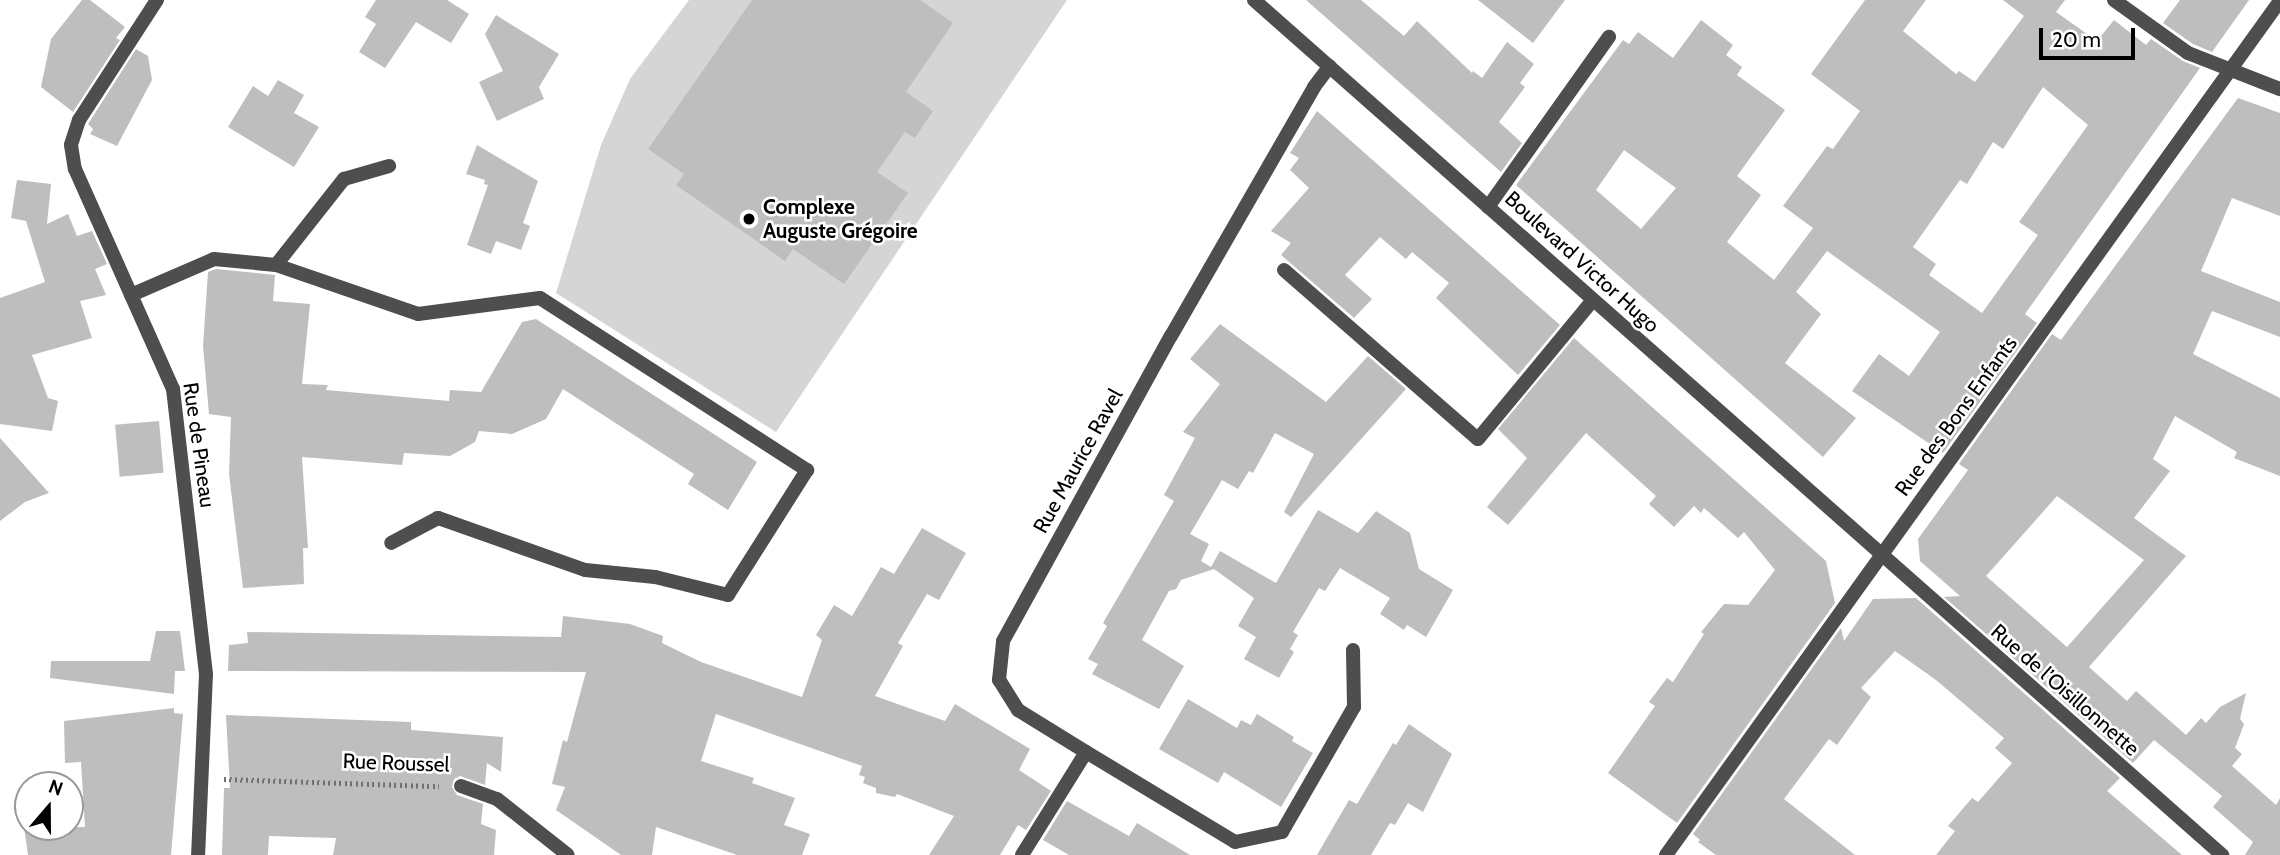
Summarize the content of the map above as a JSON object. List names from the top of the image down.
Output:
{
  "streets": {
    "street": [
      "Boulevard Victor Hugo",
      "Rue des Bons Enfants",
      "Rue de Pineau",
      "Rue Maurice Ravel",
      "Rue de l’Oisillonnette",
      "Rue Roussel"
    ]
  },
  "crossings": [
    ["Boulevard Victor Hugo", "Rue des Bons Enfants"],
    ["Boulevard Victor Hugo", "Rue Maurice Ravel"],
    ["Boulevard Victor Hugo", "Rue de l’Oisillonnette"],
    ["Rue des Bons Enfants", "Rue de l’Oisillonnette"],
    ["Rue de Pineau", "Rue Roussel"]
  ],
  "places": ["Complexe Auguste Grégoire"],
  "scale_bar": "20 m",
  "north": "top"
}
